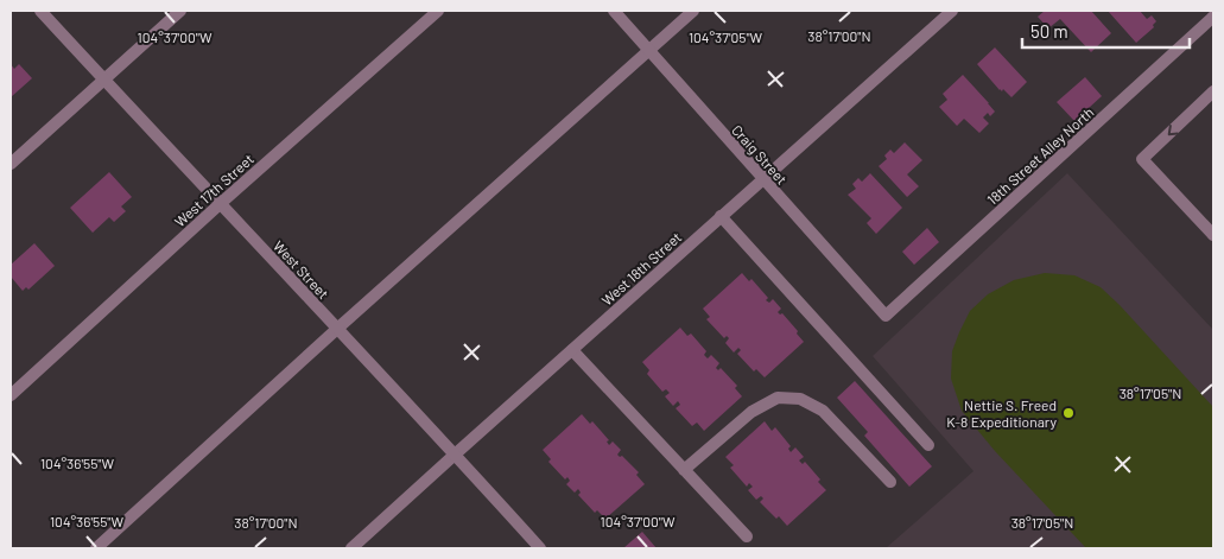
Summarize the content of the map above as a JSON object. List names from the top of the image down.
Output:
{
  "streets": {
    "street": [
      "Craig Street",
      "18th Street Alley North",
      "West 17th Street",
      "West 18th Street",
      "West Street"
    ]
  },
  "crossings": [
    ["Craig Street", "18th Street Alley North"],
    ["Craig Street", "West 18th Street"],
    ["West 17th Street", "West Street"],
    ["West 18th Street", "West Street"]
  ],
  "places": ["Nettie S. Freed K-8 Expeditionary"],
  "scale_bar": "50 m",
  "coordinates": [
    "38°17'00\"N",
    "104°37'00\"W",
    "104°37'05\"W",
    "38°17'05\"N",
    "104°36'55\"W"
  ]
}
